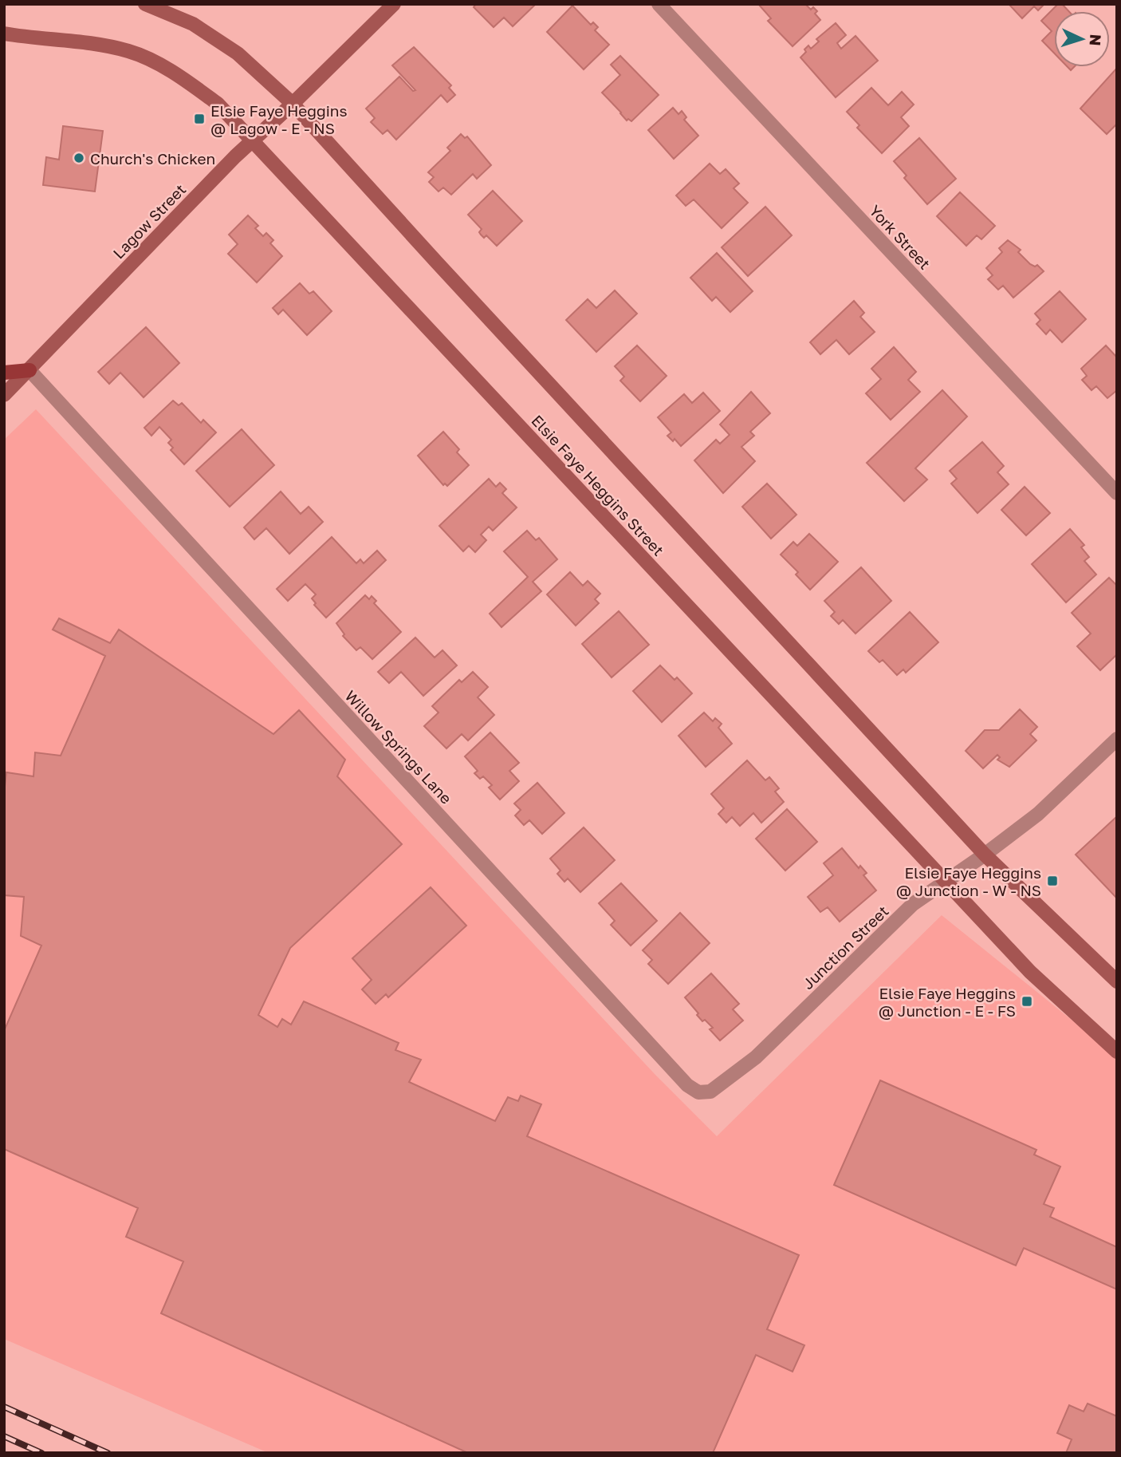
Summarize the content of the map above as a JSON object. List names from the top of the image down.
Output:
{
  "streets": {
    "main road": ["Lagow Street", "Elsie Faye Heggins Street"],
    "street": ["York Street", "Willow Springs Lane", "Junction Street"]
  },
  "crossings": [
    ["Lagow Street", "Elsie Faye Heggins Street"],
    ["Lagow Street", "Willow Springs Lane"],
    ["Elsie Faye Heggins Street", "Junction Street"],
    ["Willow Springs Lane", "Junction Street"]
  ],
  "places": {
    "transit": ["Elsie Faye Heggins @ Lagow - E - NS", "Elsie Faye Heggins @ Junction - W - NS", "Elsie Faye Heggins @ Junction - E - FS"],
    "other": ["Church's Chicken"]
  },
  "north": "right"
}
